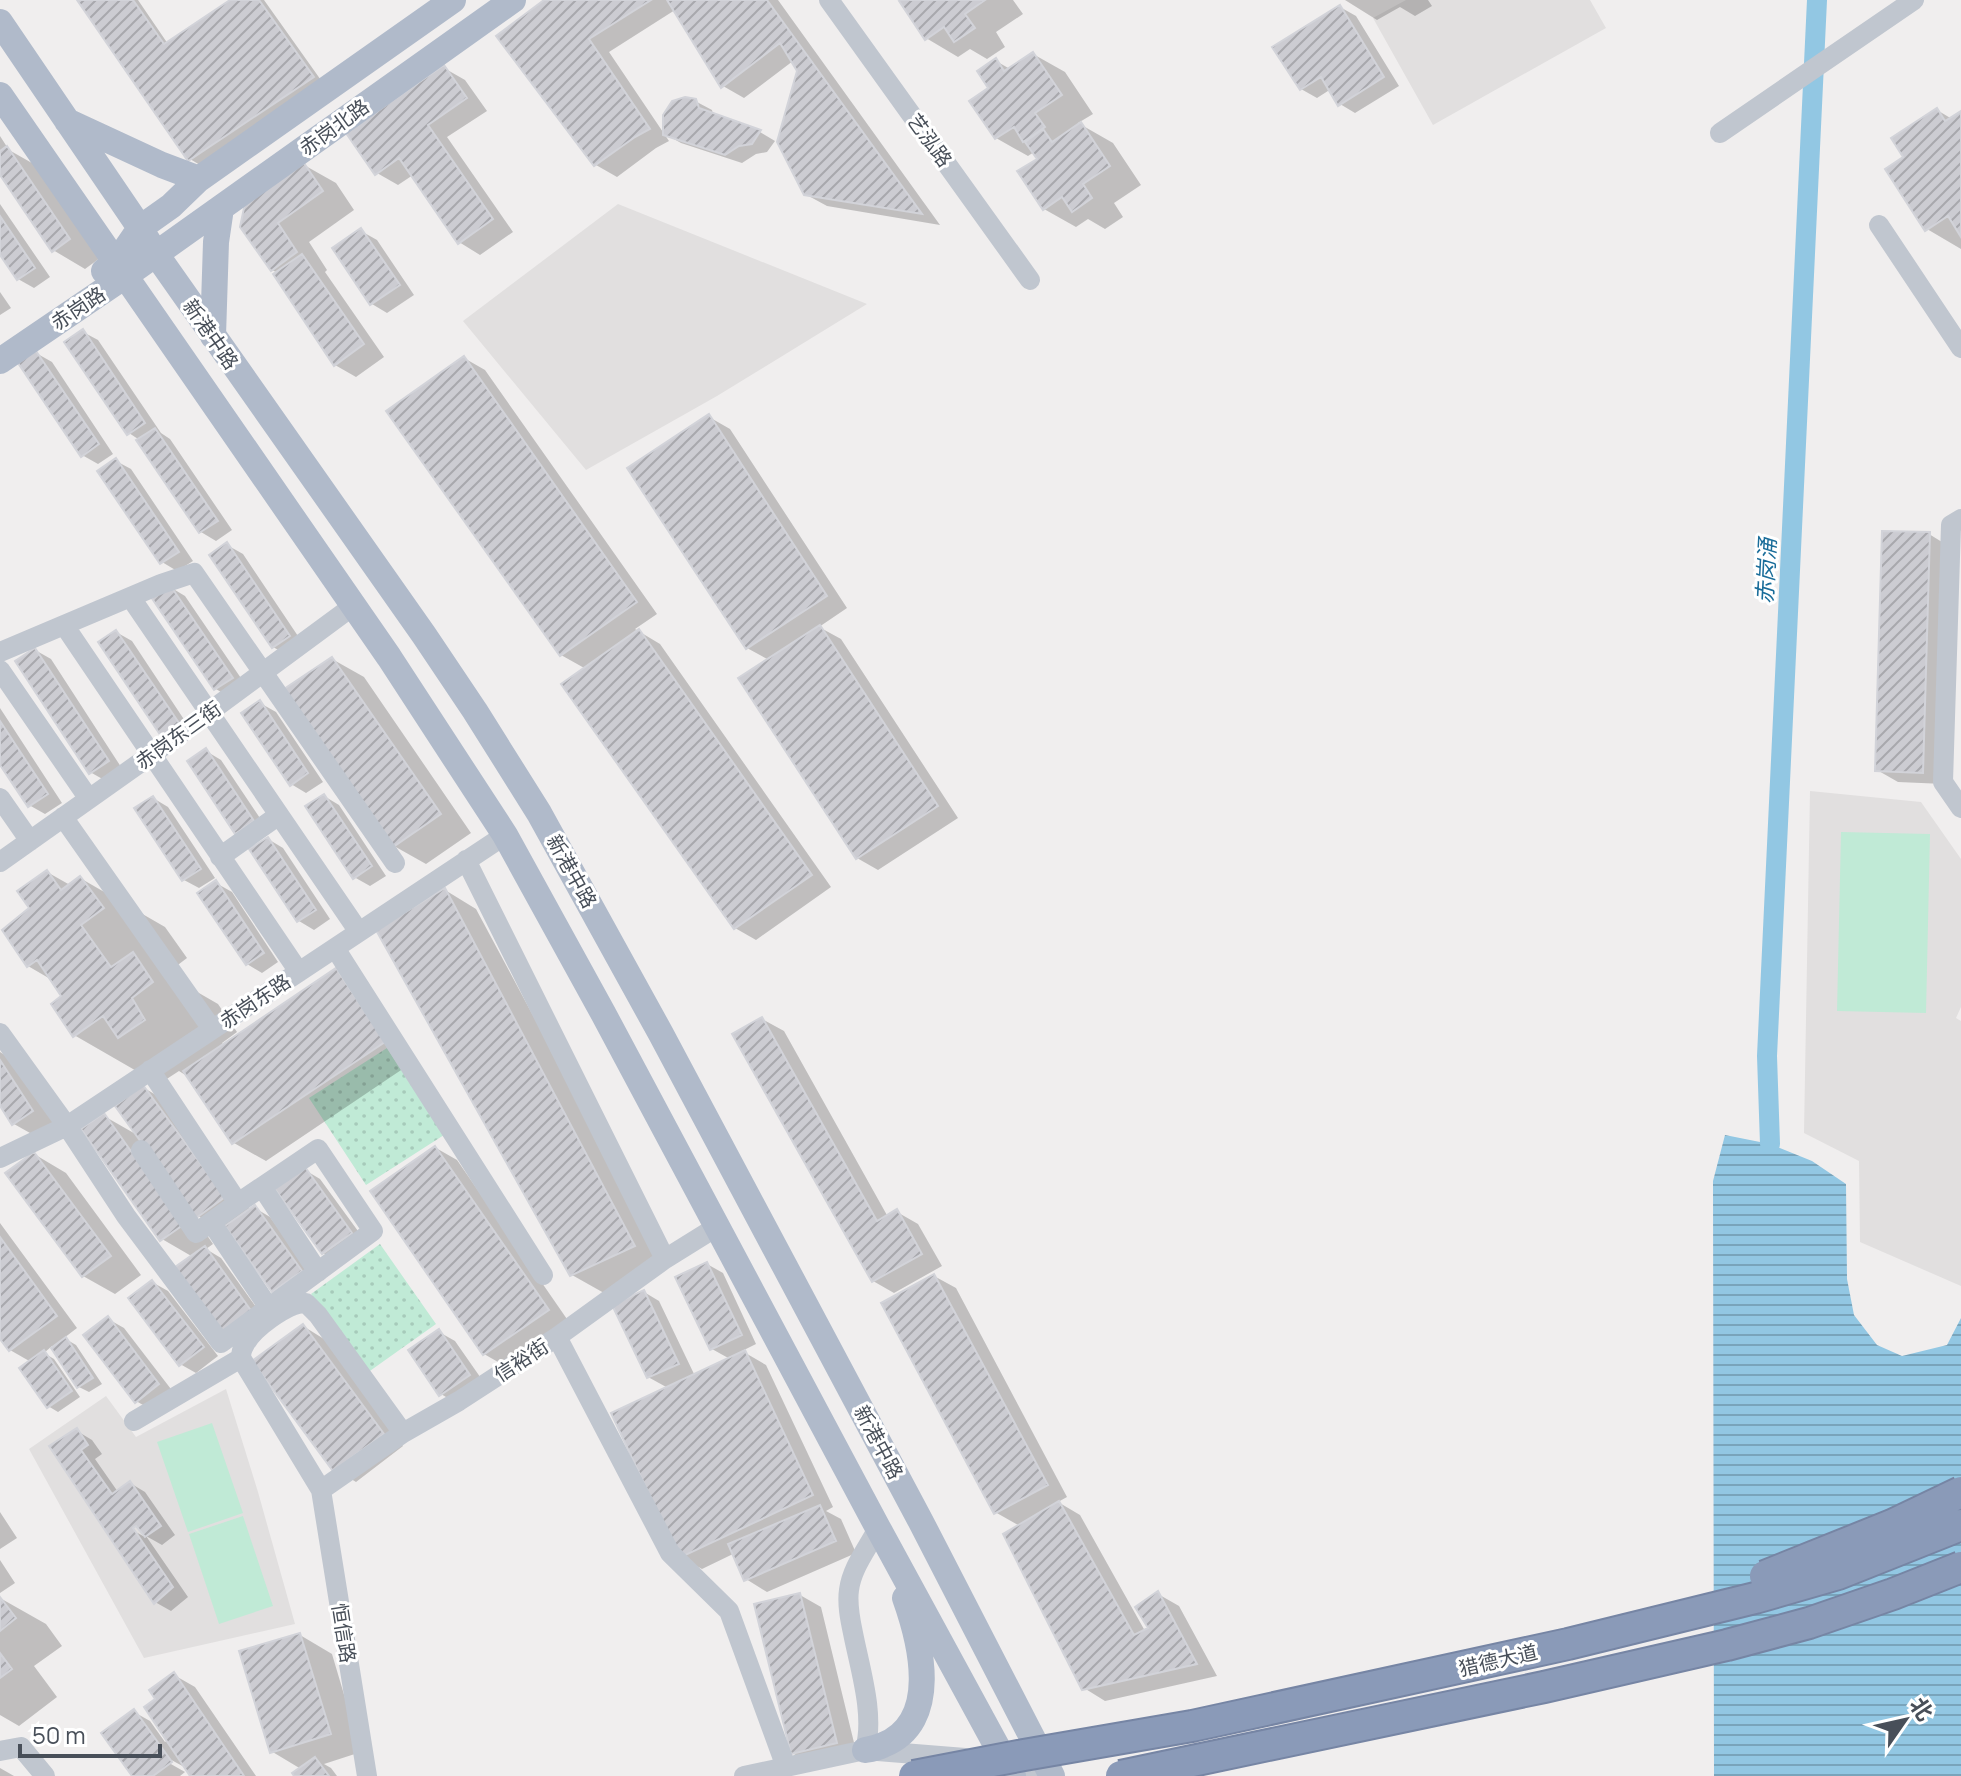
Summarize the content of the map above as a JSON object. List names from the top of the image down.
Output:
{
  "streets": {
    "highway": ["猎德大道"],
    "main road": ["赤岗北路", "赤岗路", "新港中路"],
    "street": [
      "艺泓路",
      "赤岗东三街",
      "赤岗东路",
      "信裕街",
      "恒信路"
    ]
  },
  "crossings": [
    ["赤岗北路", "赤岗路"],
    ["赤岗北路", "新港中路"],
    ["赤岗路", "新港中路"],
    ["新港中路", "赤岗东三街"],
    ["新港中路", "赤岗东路"],
    ["新港中路", "信裕街"],
    ["新港中路", "猎德大道"],
    ["信裕街", "恒信路"]
  ],
  "water": ["赤岗涌"],
  "scale_bar": "50 m",
  "north": "top right"
}
